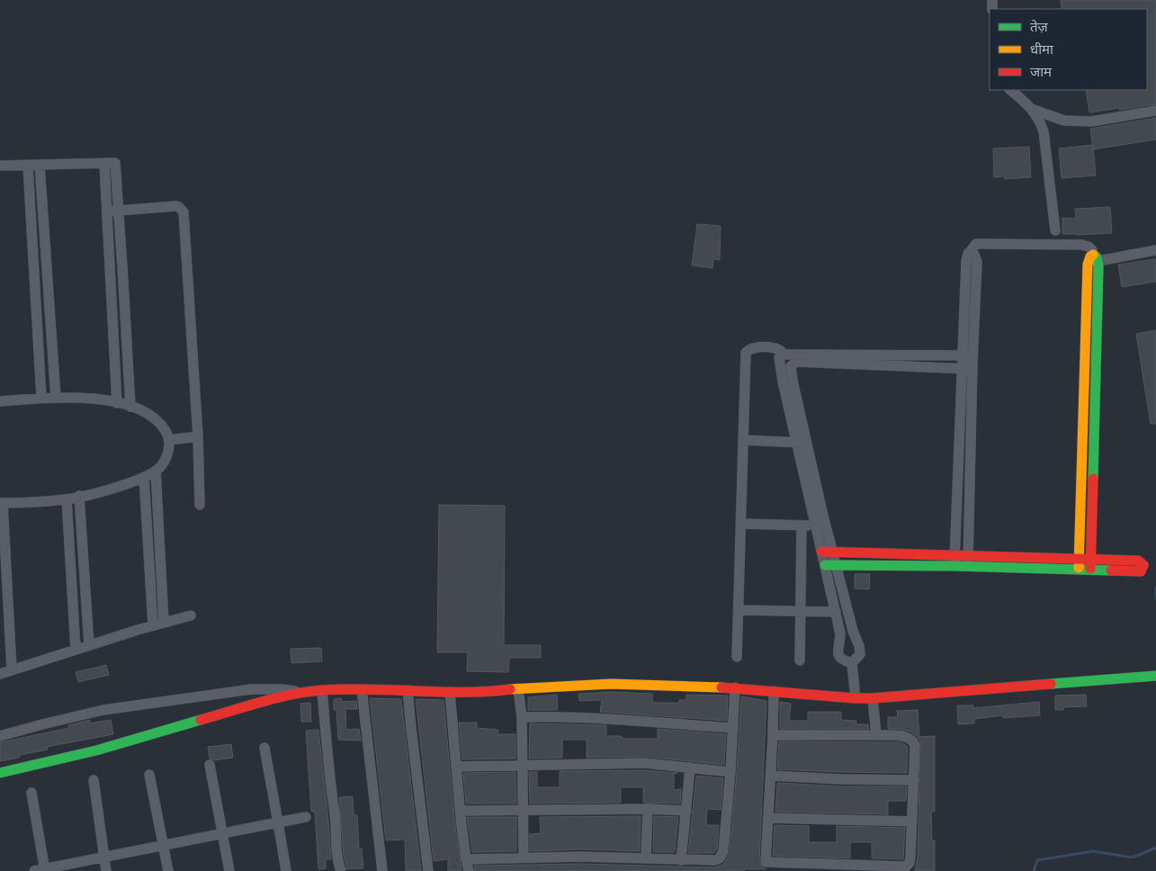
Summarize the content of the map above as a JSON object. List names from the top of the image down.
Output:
{
  "legend": ["तेज़", "धीमा", "जाम"]
}
